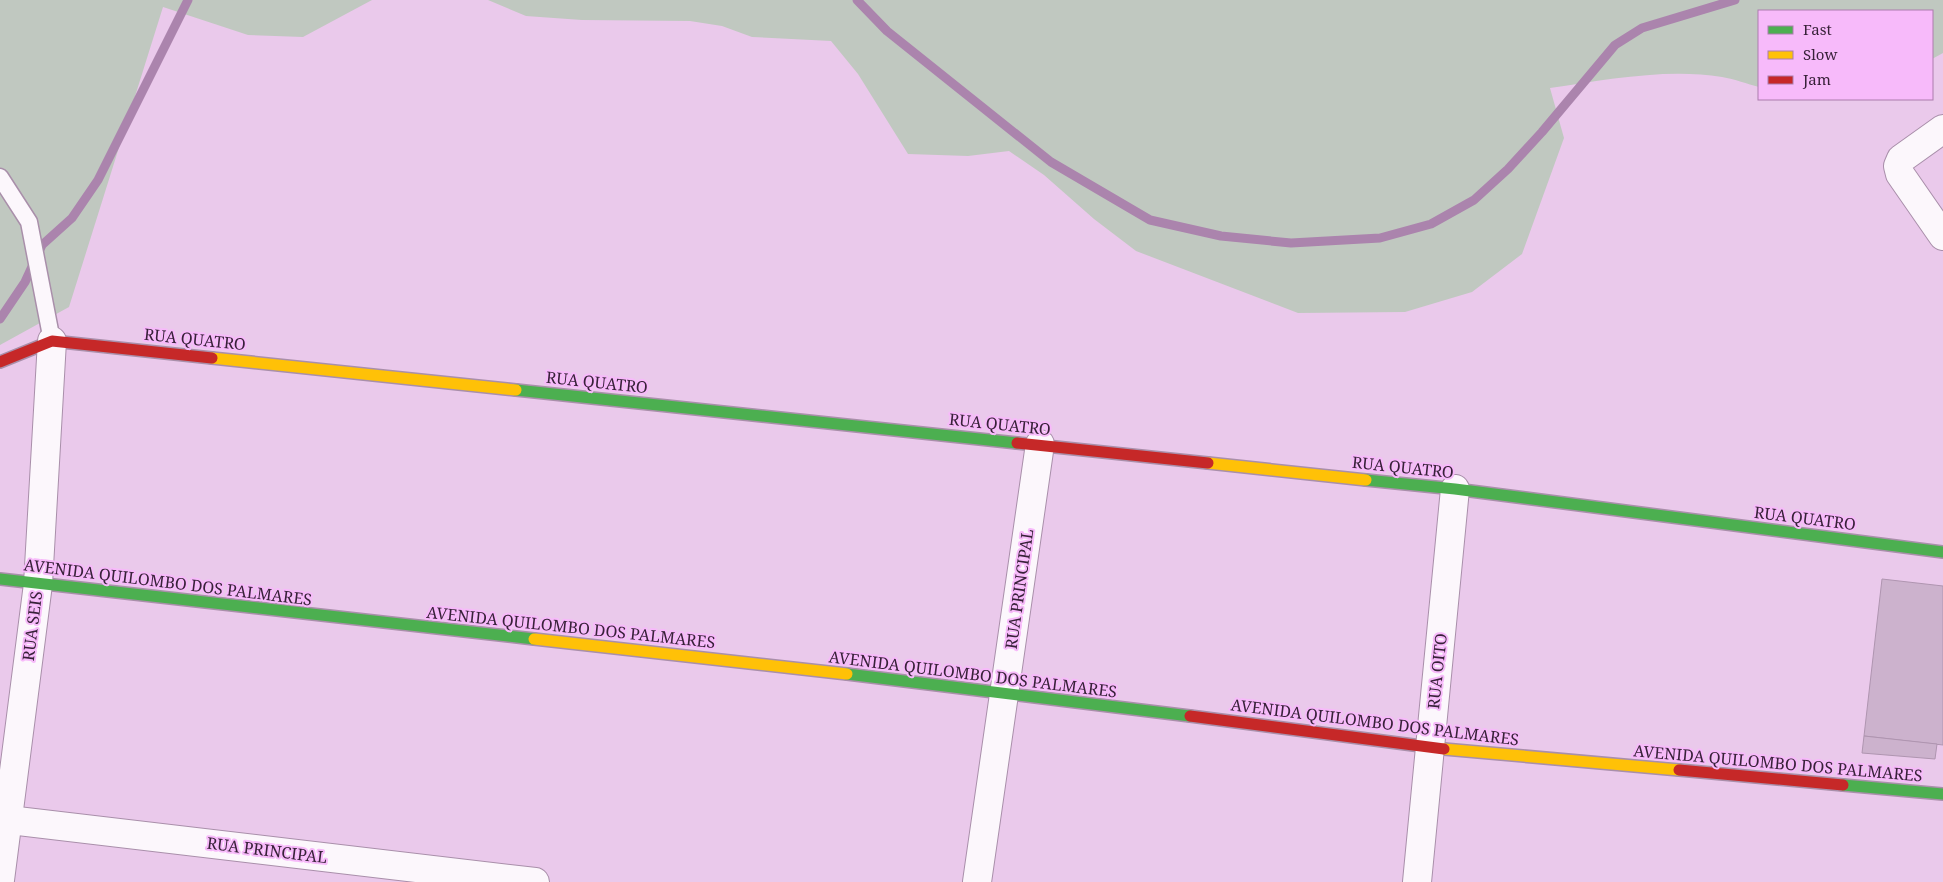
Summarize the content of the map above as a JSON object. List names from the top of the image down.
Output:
{
  "streets": {
    "street": [
      "RUA QUATRO",
      "AVENIDA QUILOMBO DOS PALMARES",
      "RUA PRINCIPAL",
      "RUA SEIS",
      "RUA OITO"
    ]
  },
  "crossings": [
    ["RUA QUATRO", "RUA PRINCIPAL"],
    ["RUA QUATRO", "RUA SEIS"],
    ["RUA QUATRO", "RUA OITO"],
    ["AVENIDA QUILOMBO DOS PALMARES", "RUA PRINCIPAL"],
    ["AVENIDA QUILOMBO DOS PALMARES", "RUA SEIS"],
    ["AVENIDA QUILOMBO DOS PALMARES", "RUA OITO"],
    ["RUA PRINCIPAL", "RUA SEIS"]
  ],
  "legend": ["Fast", "Slow", "Jam"]
}
